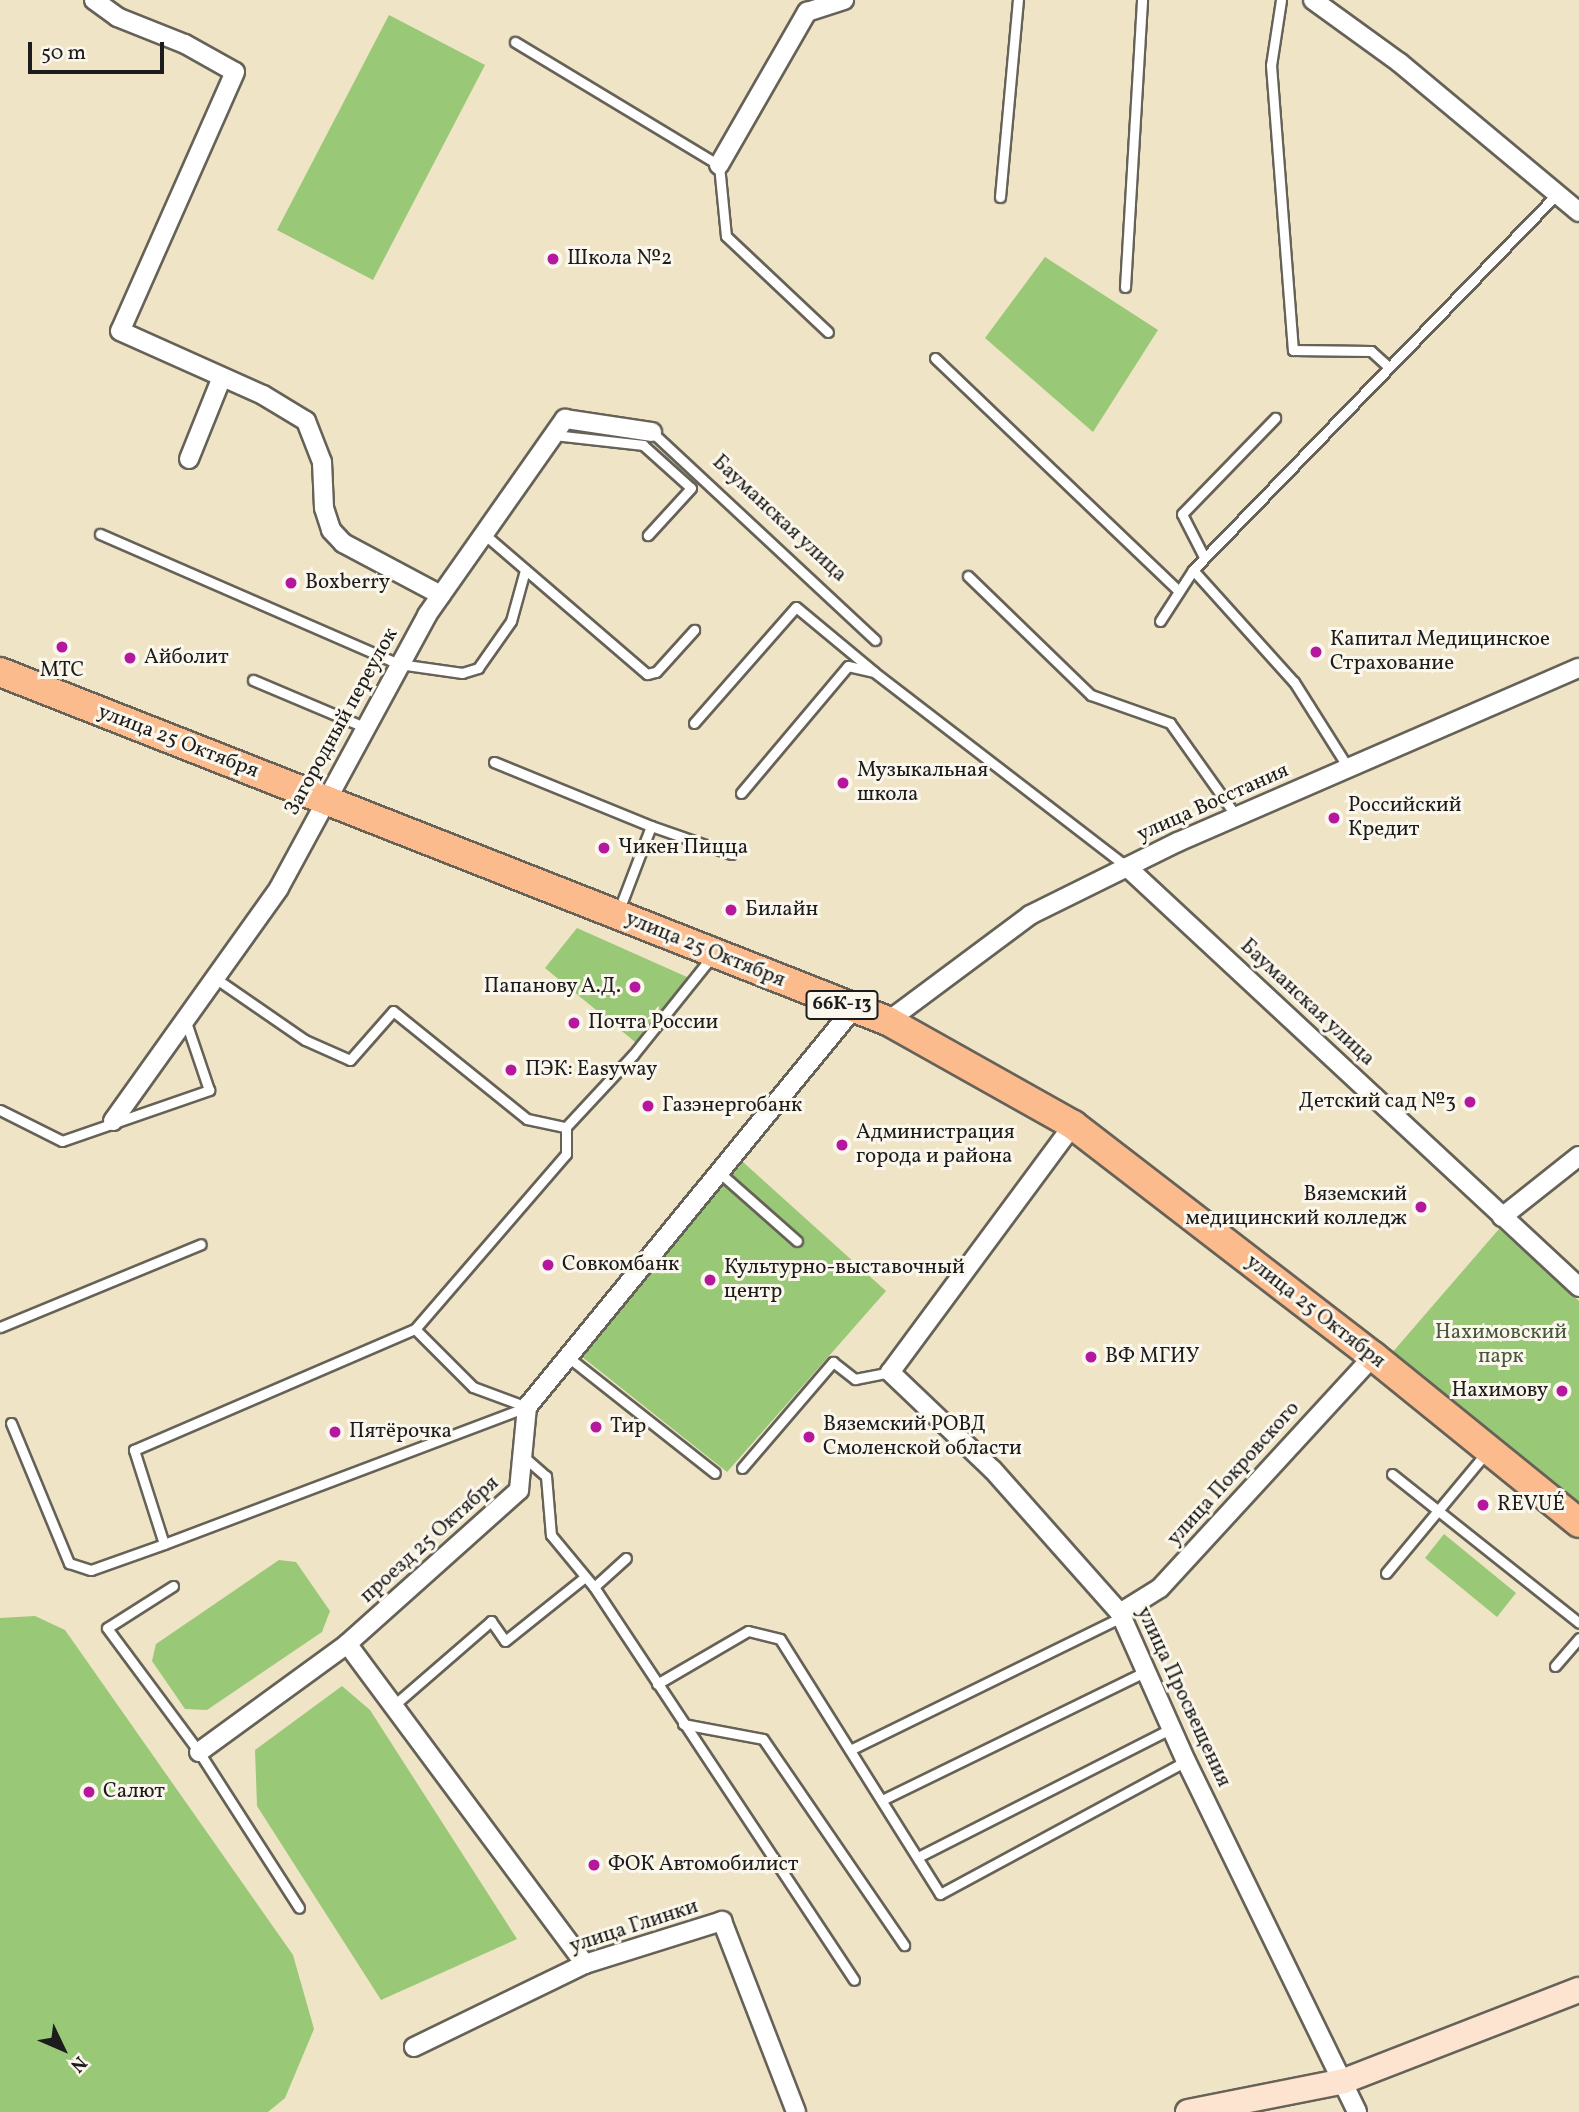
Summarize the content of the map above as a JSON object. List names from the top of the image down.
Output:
{
  "streets": {
    "main road": ["улица 25 Октября", "66К-13"],
    "street": [
      "Бауманская улица",
      "Загородный переулок",
      "улица Восстания",
      "улица Покровского",
      "проезд 25 Октября",
      "улица Просвещения",
      "улица Глинки"
    ]
  },
  "crossings": [
    ["Бауманская улица", "Загородный переулок"],
    ["Бауманская улица", "улица Восстания"],
    ["Загородный переулок", "улица 25 Октября"],
    ["улица 25 Октября", "улица Восстания"],
    ["улица 25 Октября", "улица Покровского"],
    ["улица Покровского", "улица Просвещения"]
  ],
  "parks": ["Нахимовский парк"],
  "places": [
    "Школа №2",
    "Boxberry",
    "МТС",
    "Капитал Медицинское Страхование",
    "Айболит",
    "Музыкальная школа",
    "Российский Кредит",
    "Чикен Пицца",
    "Билайн",
    "Папанову А.Д.",
    "Почта России",
    "ПЭК: Easyway",
    "Детский сад №3",
    "Газэнергобанк",
    "Администрация города и района",
    "Вяземский медицинский колледж",
    "Совкомбанк",
    "Культурно-выставочный центр",
    "ВФ МГИУ",
    "Нахимову",
    "Тир",
    "Пятёрочка",
    "Вяземский РОВД Смоленской области",
    "REVUÉ",
    "Салют",
    "ФОК Автомобилист"
  ],
  "scale_bar": "50 m",
  "north": "bottom right"
}
